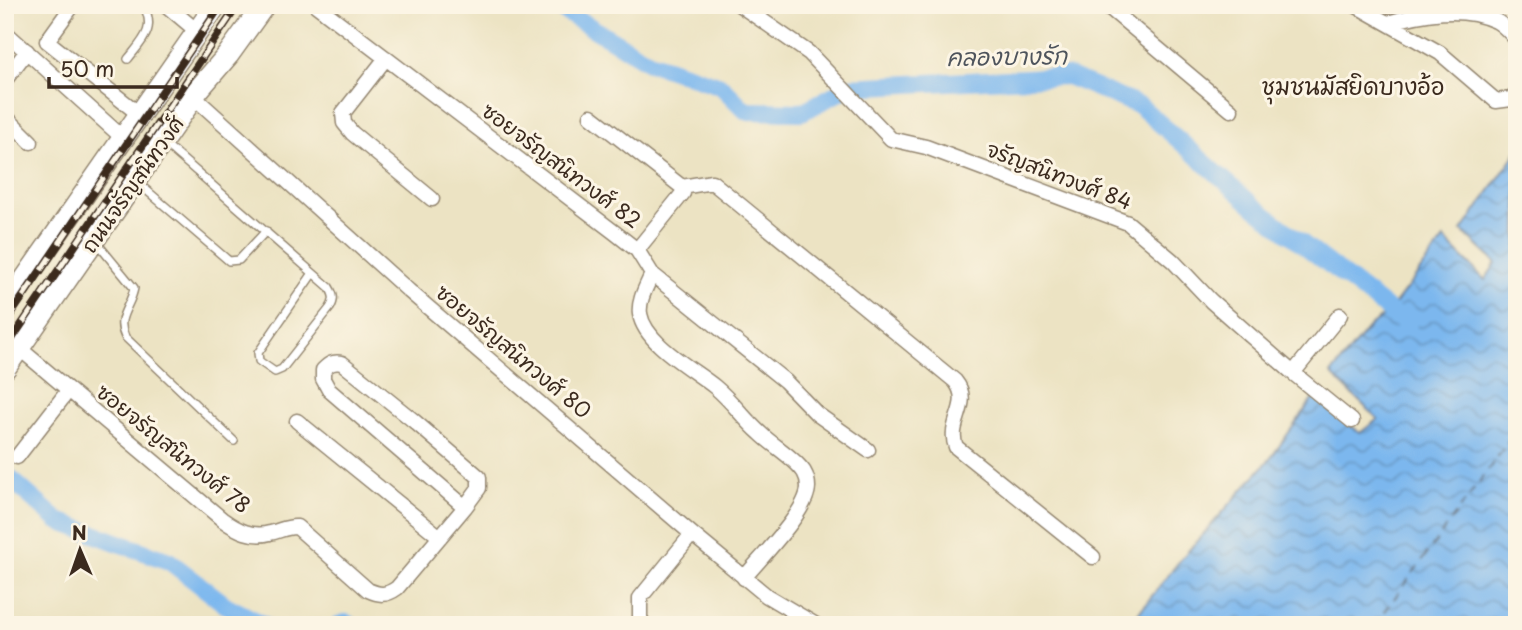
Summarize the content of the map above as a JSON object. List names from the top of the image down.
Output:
{
  "streets": {
    "main road": ["ถนนจรัญสนิทวงศ์"],
    "street": [
      "ซอยจรัญสนิทวงศ์ 82",
      "จรัญสนิทวงศ์ 84",
      "ซอยจรัญสนิทวงศ์ 80",
      "ซอยจรัญสนิทวงศ์ 78"
    ]
  },
  "crossings": [
    ["ถนนจรัญสนิทวงศ์", "ซอยจรัญสนิทวงศ์ 80"],
    ["ถนนจรัญสนิทวงศ์", "ซอยจรัญสนิทวงศ์ 78"]
  ],
  "districts": ["ชุมชนมัสยิดบางอ้อ"],
  "water": ["คลองบางรัก"],
  "scale_bar": "50 m",
  "north": "top"
}
